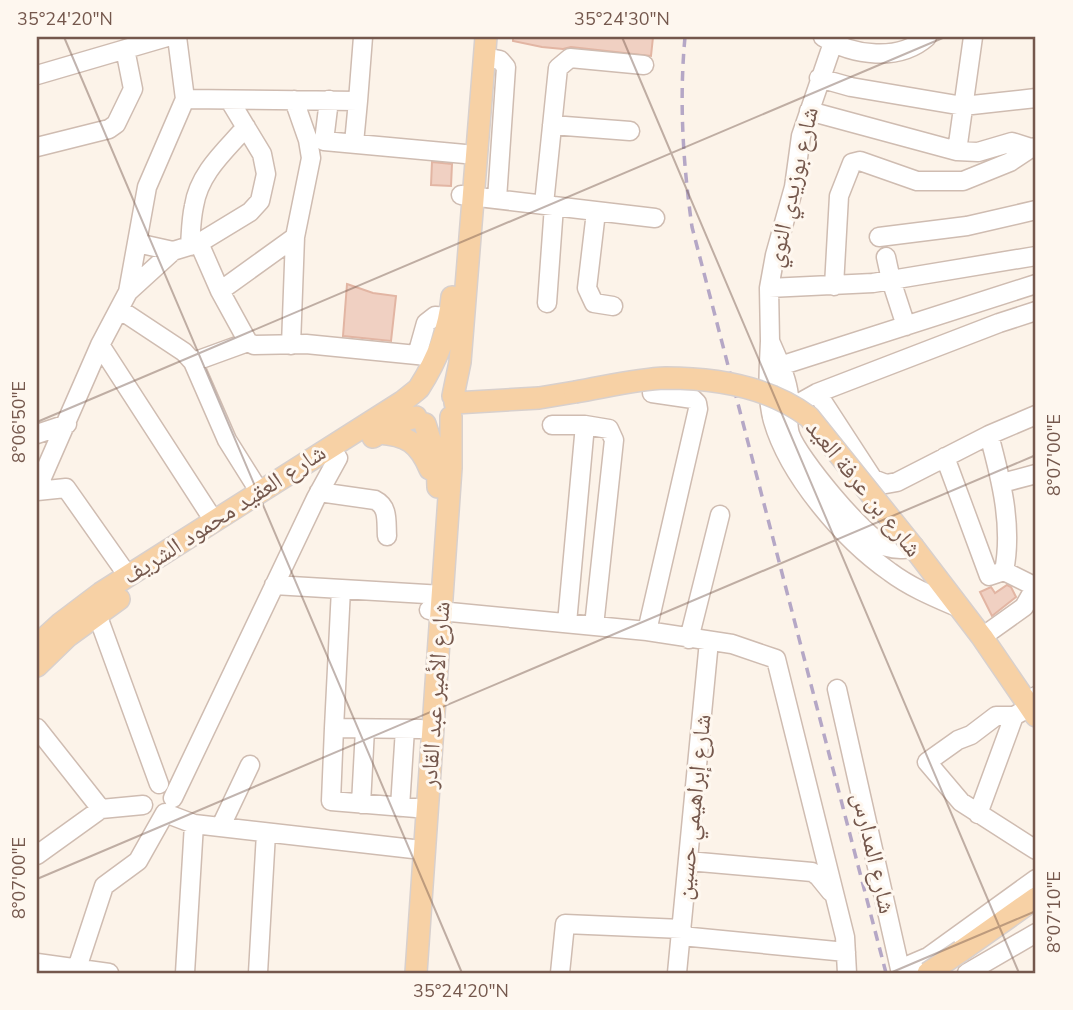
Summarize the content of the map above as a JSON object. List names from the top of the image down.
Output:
{
  "streets": {
    "main road": ["شارع بن عرفة العيد", "شارع العقيد محمود الشريف", "شارع الأمير عبد القادر"],
    "street": ["شارع بوزيدي النوي", "شارع إبراهيمي حسين", "شارع المدارس"]
  },
  "crossings": [
    ["شارع بوزيدي النوي", "شارع بن عرفة العيد"],
    ["شارع بن عرفة العيد", "شارع العقيد محمود الشريف"],
    ["شارع بن عرفة العيد", "شارع الأمير عبد القادر"],
    ["شارع العقيد محمود الشريف", "شارع الأمير عبد القادر"]
  ],
  "coordinates": [
    "35°24'20\"N",
    "35°24'30\"N",
    "8°06'50\"E",
    "8°07'00\"E",
    "8°07'10\"E"
  ]
}
